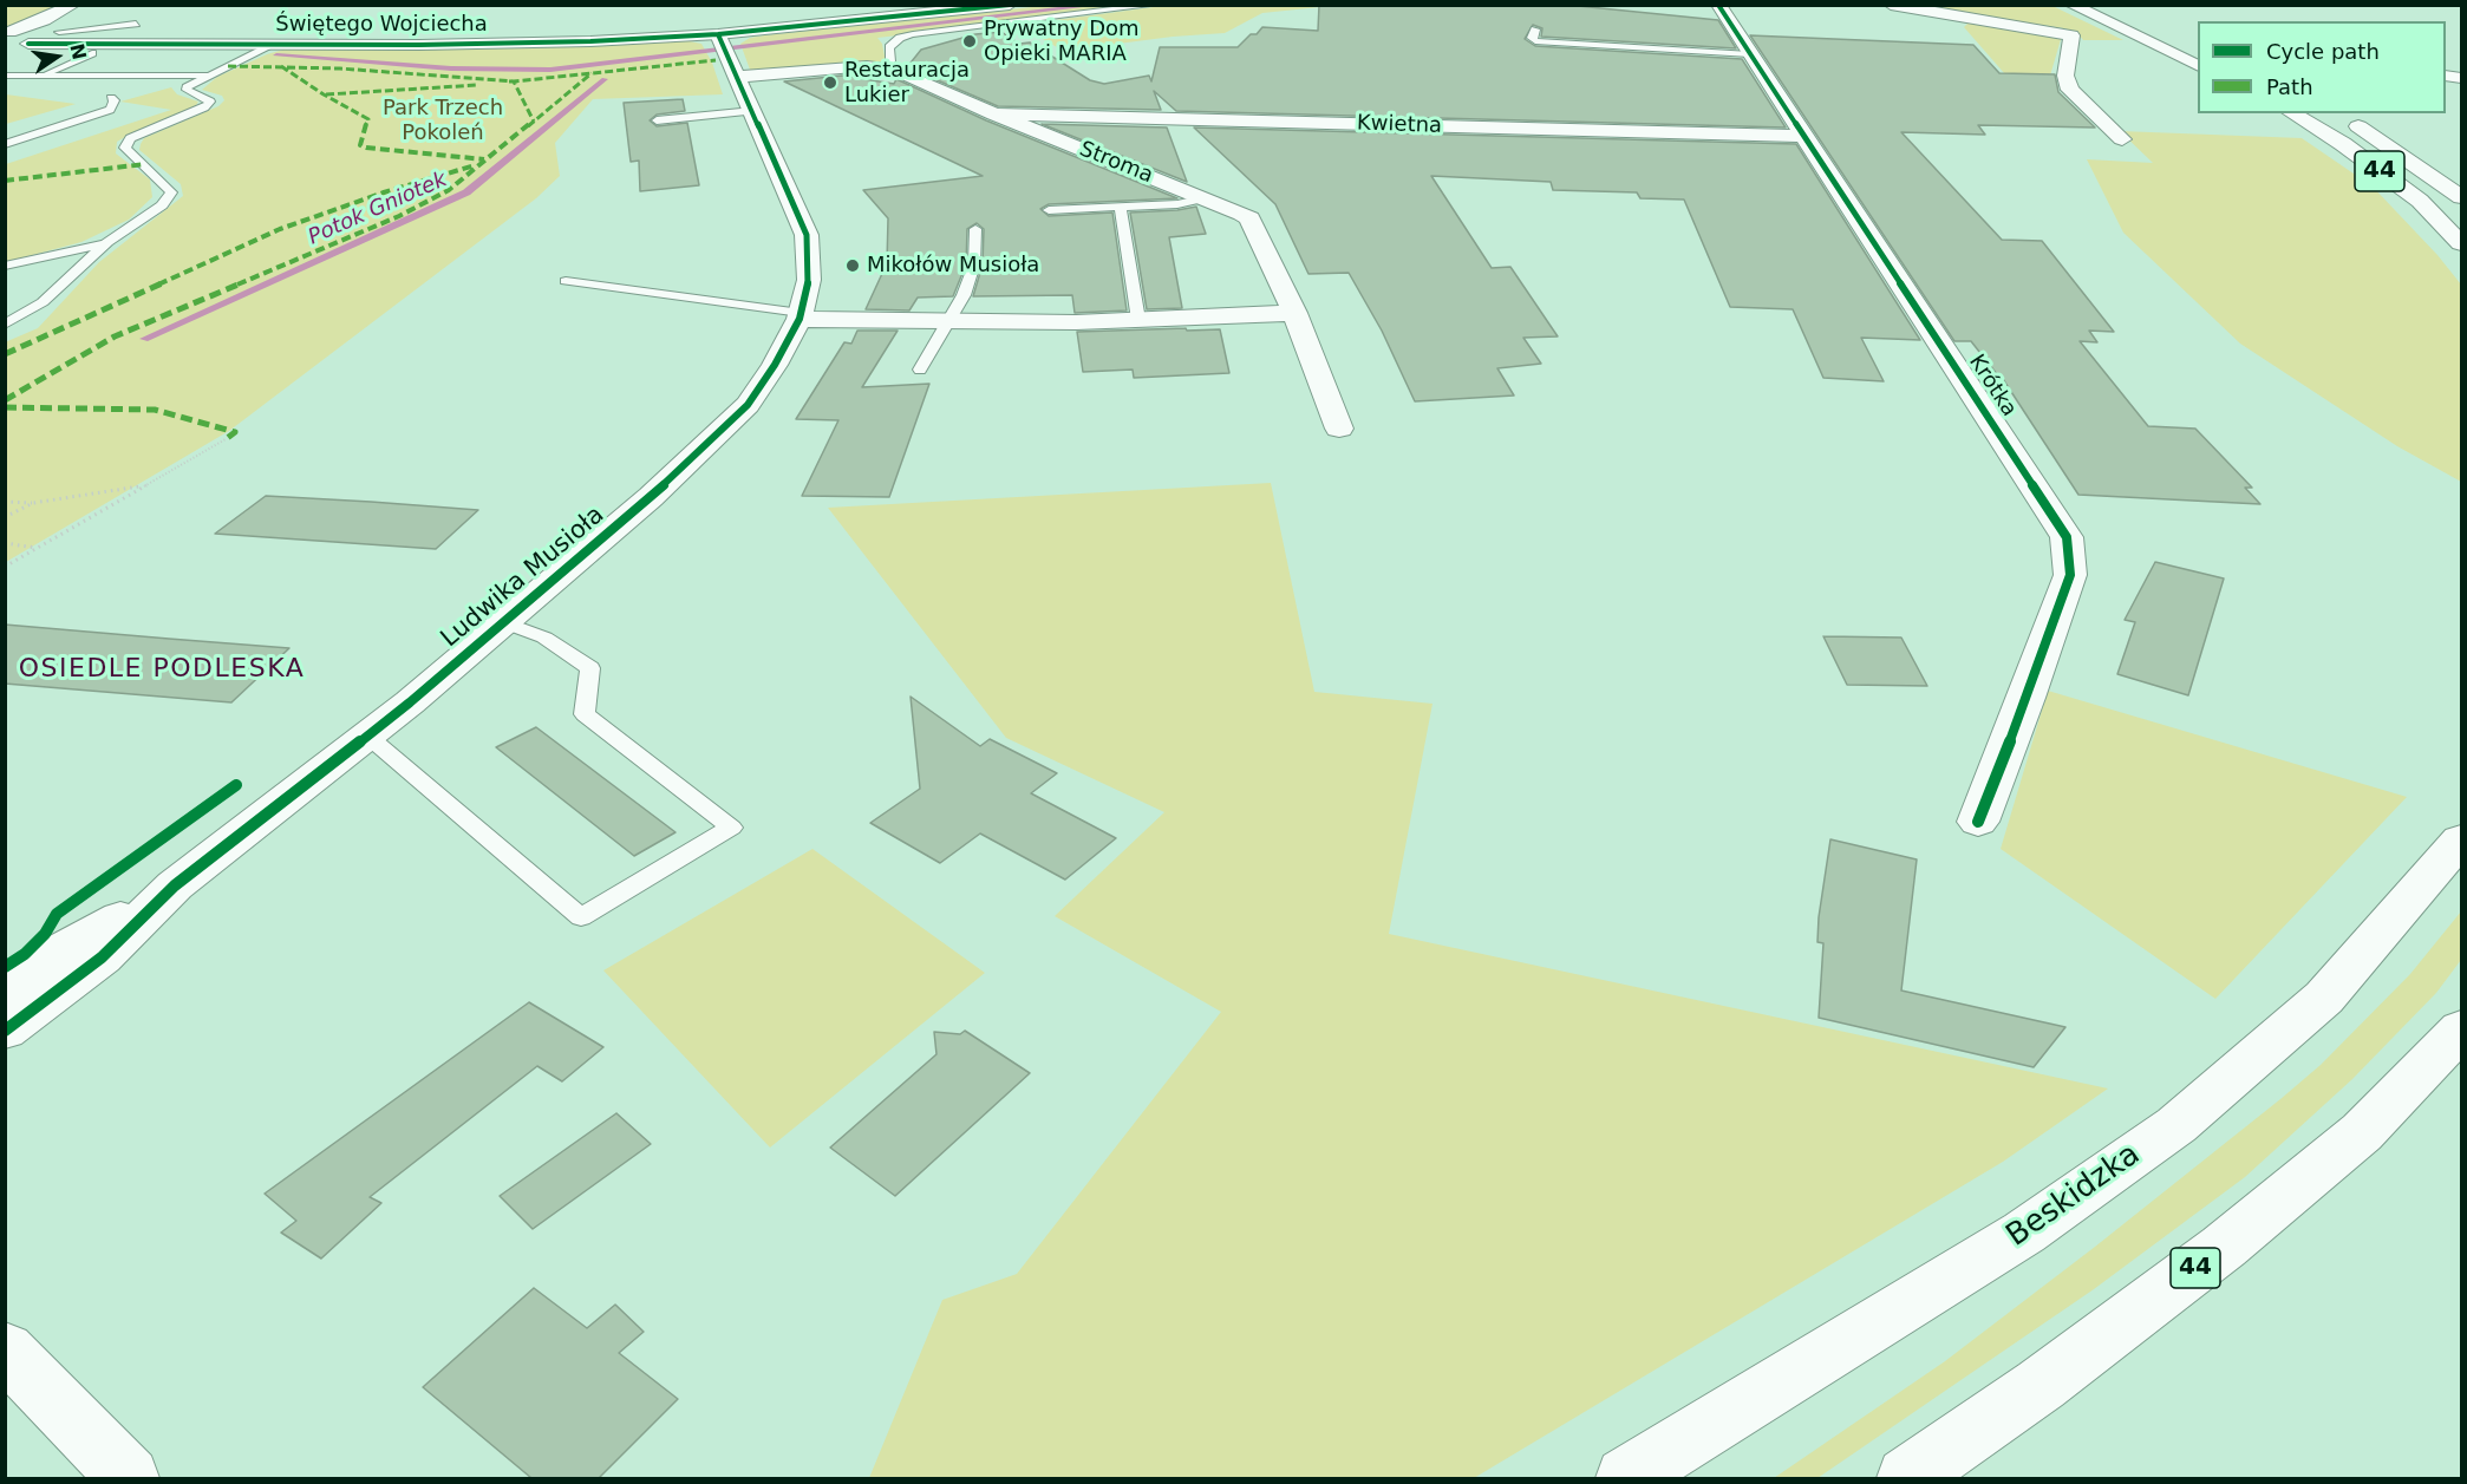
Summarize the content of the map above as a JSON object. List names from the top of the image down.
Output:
{
  "streets": {
    "street": [
      "Świętego Wojciecha",
      "Kwietna",
      "Stroma",
      "44",
      "Krótka",
      "Ludwika Musioła",
      "Beskidzka"
    ]
  },
  "crossings": [
    ["Świętego Wojciecha", "Stroma"],
    ["Świętego Wojciecha", "Ludwika Musioła"],
    ["Kwietna", "Stroma"],
    ["Kwietna", "Krótka"],
    ["Stroma", "Ludwika Musioła"]
  ],
  "districts": ["OSIEDLE PODLESKA"],
  "water": ["Potok Gniotek"],
  "parks": ["Park Trzech Pokoleń"],
  "places": ["Prywatny Dom Opieki MARIA", "Restauracja Lukier", "Mikołów Musioła"],
  "legend": ["Cycle path", "Path"],
  "north": "right"
}
